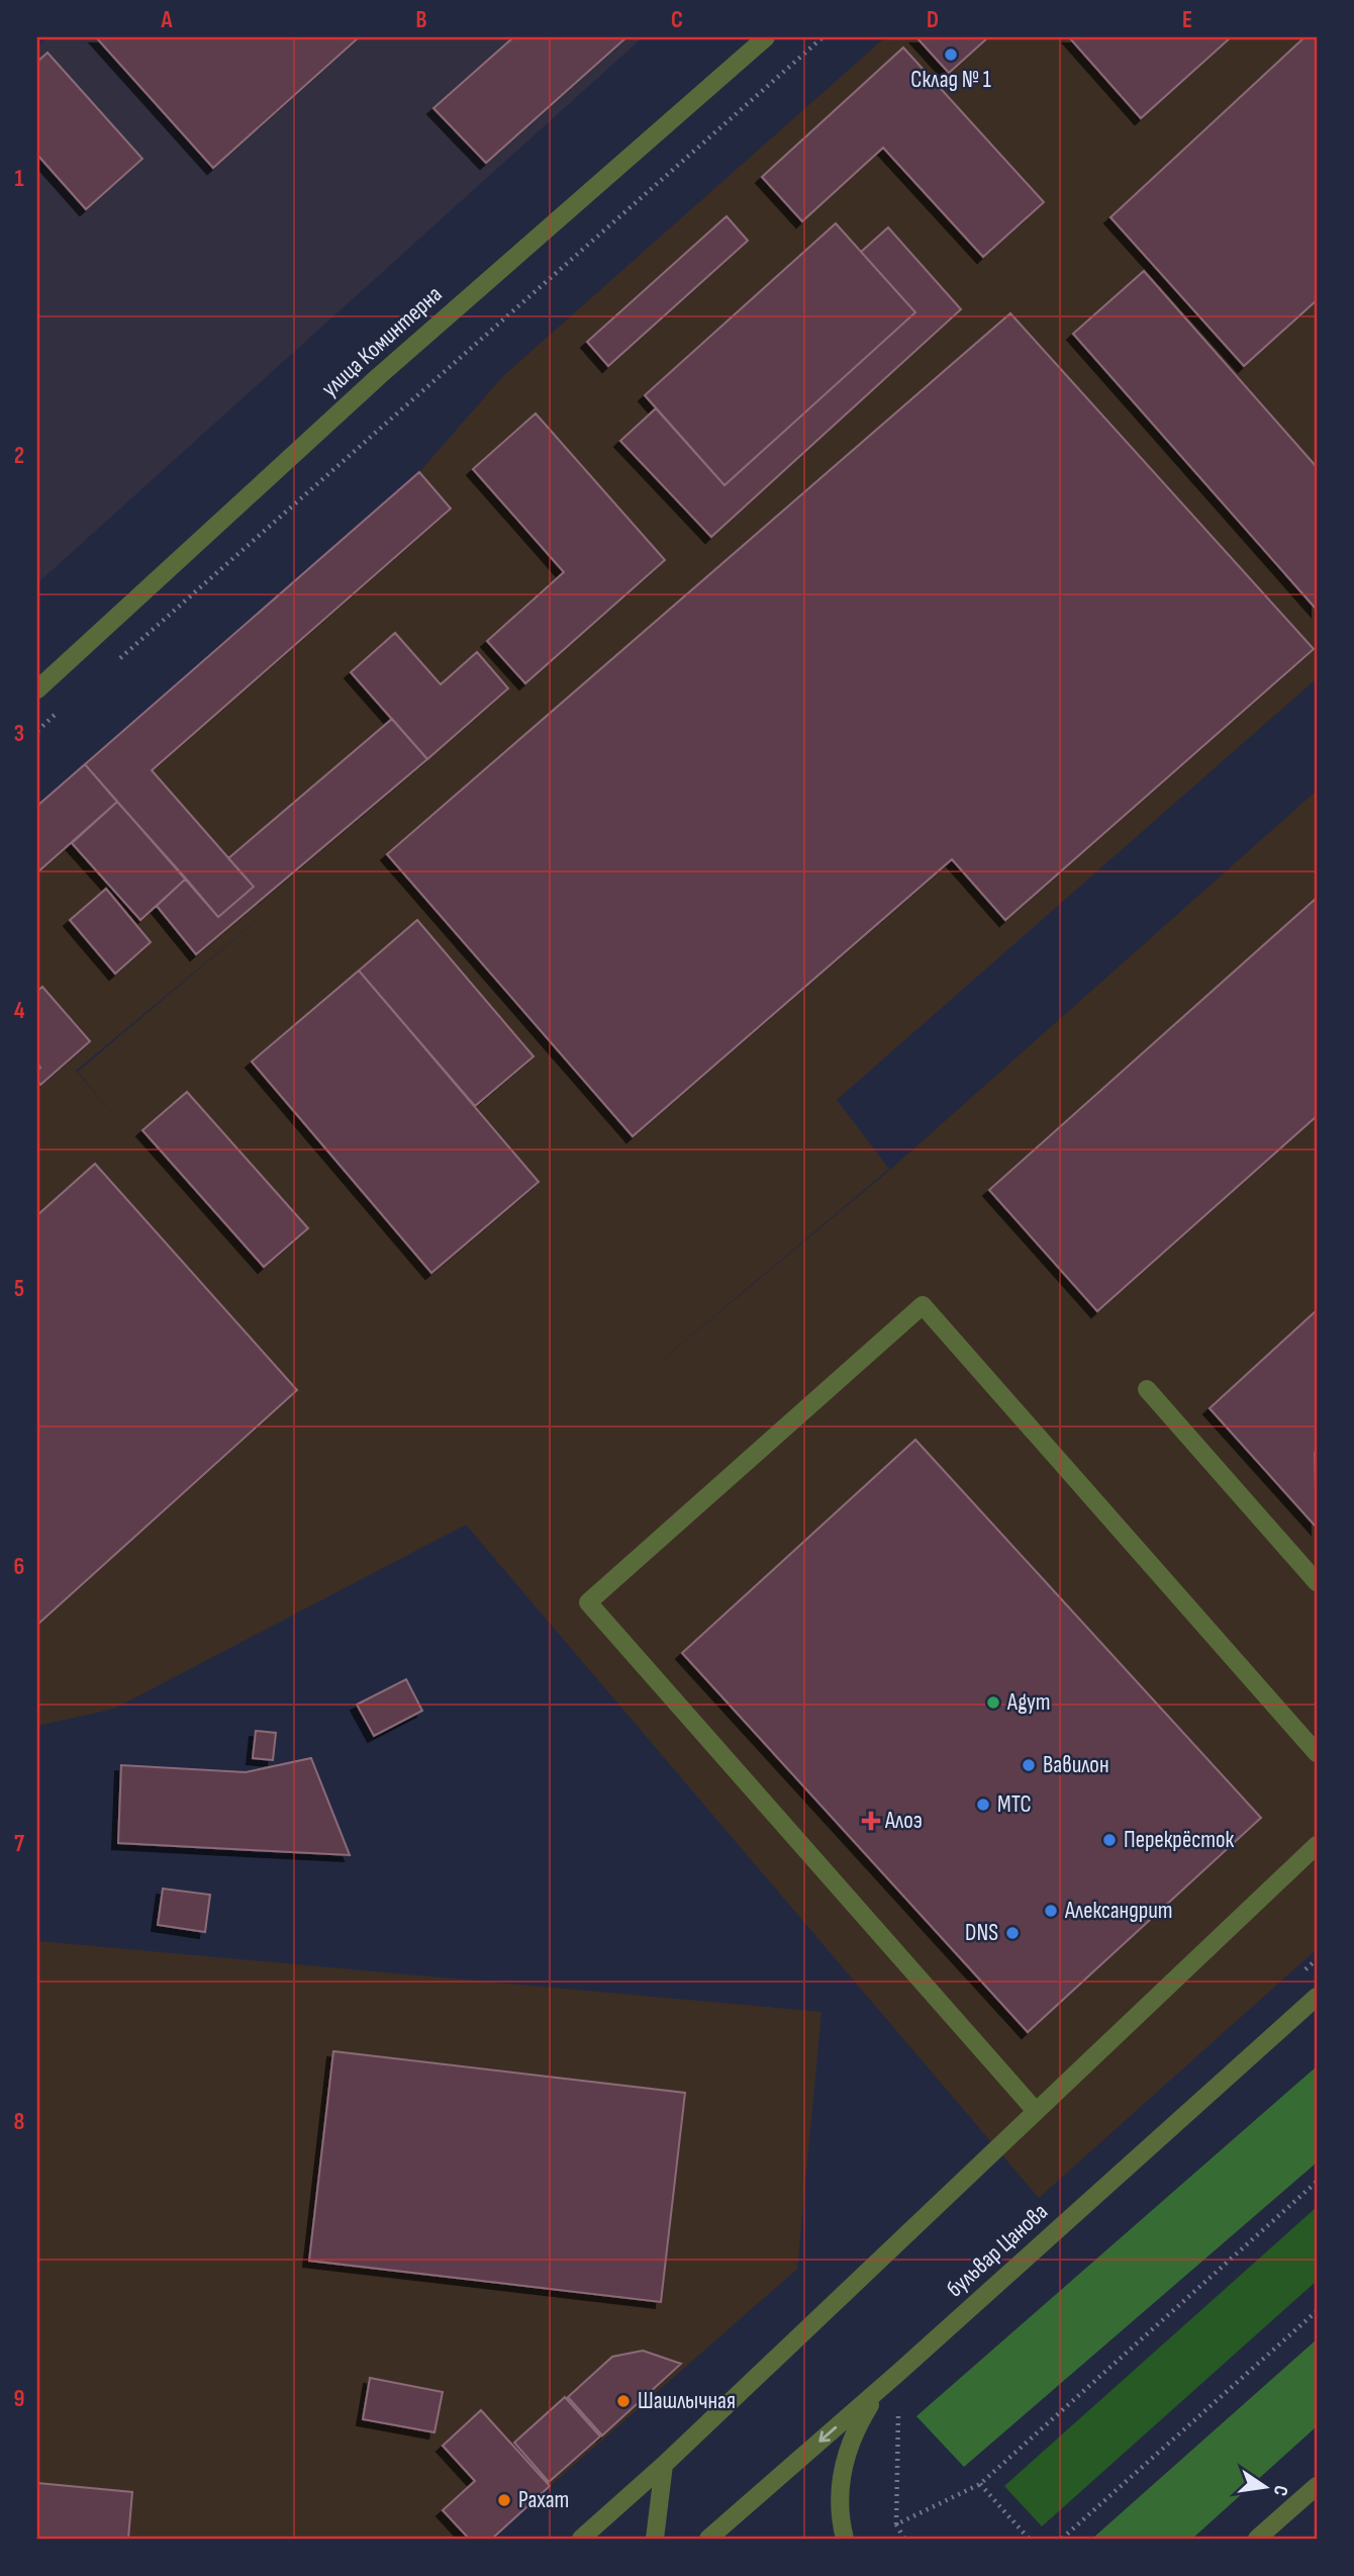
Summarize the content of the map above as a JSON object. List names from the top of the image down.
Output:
{
  "streets": {
    "street": ["улица Коминтерна", "бульвар Цанова"]
  },
  "places": {
    "other": [
      "Склад № 1",
      "Agym",
      "Вавилон",
      "МТС",
      "Перекрёсток",
      "Александрит",
      "DNS",
      "Шашлычная",
      "Рахат"
    ],
    "health": ["Алоэ"]
  },
  "north": "right",
  "grid": {
    "columns": [
      "A",
      "B",
      "C",
      "D",
      "E"
    ],
    "rows": [
      "1",
      "2",
      "3",
      "4",
      "5",
      "6",
      "7",
      "8",
      "9"
    ]
  }
}
